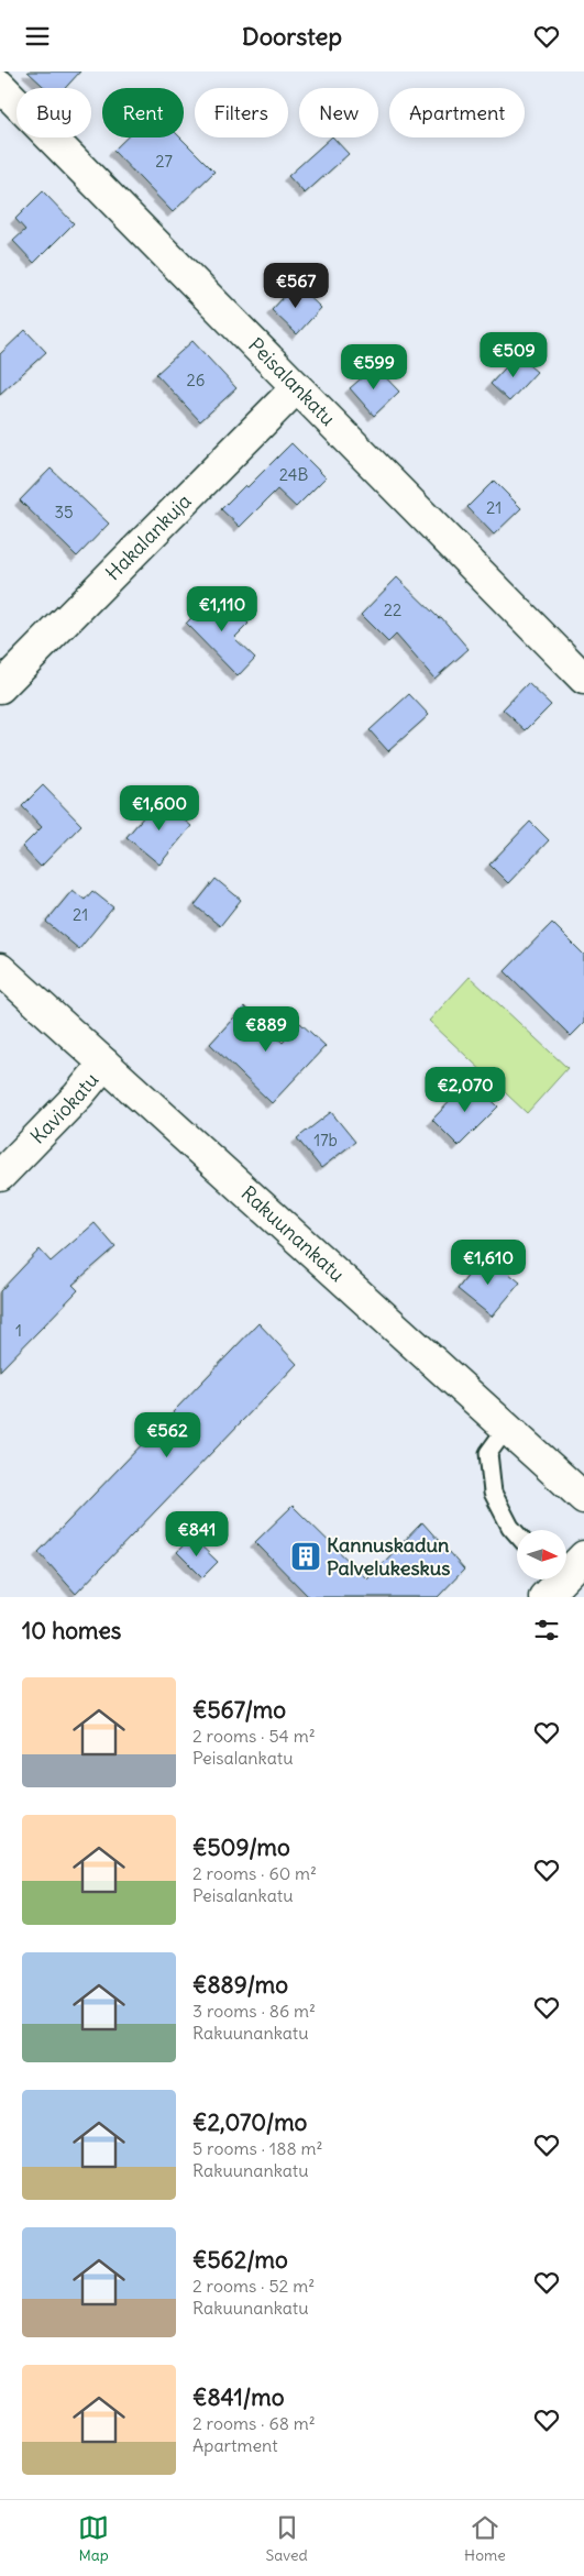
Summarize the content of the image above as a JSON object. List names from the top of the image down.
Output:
{
  "streets": {
    "street": [
      "Peisalankatu",
      "Hakalankuja",
      "Kaviokatu",
      "Rakuunankatu"
    ]
  },
  "crossings": [
    ["Peisalankatu", "Hakalankuja"],
    ["Kaviokatu", "Rakuunankatu"]
  ],
  "places": {
    "building": ["Kannuskadun Palvelukeskus"]
  },
  "house_numbers": [
    "27",
    "26",
    "24B",
    "21",
    "35",
    "22",
    "21",
    "17b",
    "1"
  ],
  "north": "right",
  "page": {
    "header": "Doorstep",
    "chip": [
      "Buy",
      "Rent",
      "Filters",
      "New",
      "Apartment"
    ],
    "price": [
      "€567",
      "€509",
      "€599",
      "€1,110",
      "€1,600",
      "€889",
      "€2,070",
      "€1,610",
      "€562",
      "€841"
    ],
    "heading": "10 homes",
    "list": [
      {
        "name": "€567/mo",
        "note": "2 rooms · 54 m² · Peisalankatu"
      },
      {
        "name": "€509/mo",
        "note": "2 rooms · 60 m² · Peisalankatu"
      },
      {
        "name": "€889/mo",
        "note": "3 rooms · 86 m² · Rakuunankatu"
      },
      {
        "name": "€2,070/mo",
        "note": "5 rooms · 188 m² · Rakuunankatu"
      },
      {
        "name": "€562/mo",
        "note": "2 rooms · 52 m² · Rakuunankatu"
      },
      {
        "name": "€841/mo",
        "note": "2 rooms · 68 m² · Apartment"
      }
    ],
    "tabs": ["Map", "Saved", "Home"]
  }
}
